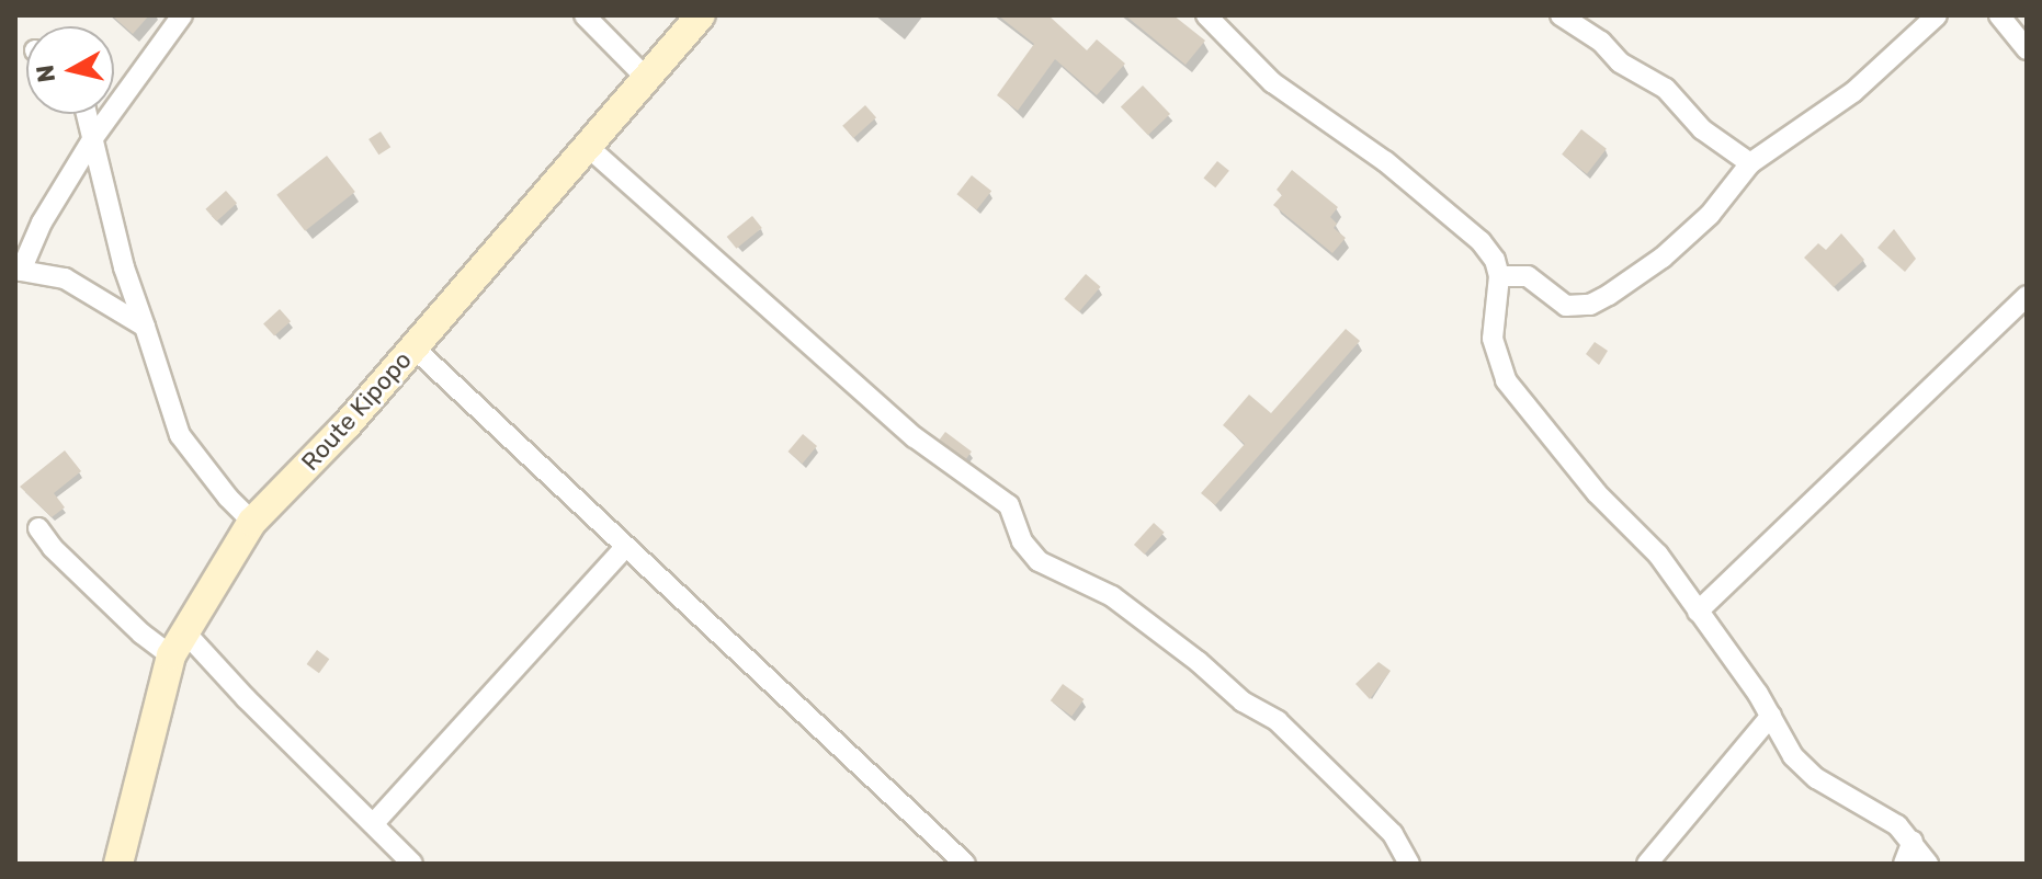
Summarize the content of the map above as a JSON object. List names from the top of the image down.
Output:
{
  "streets": {
    "main road": ["Route Kipopo"]
  },
  "north": "left"
}
